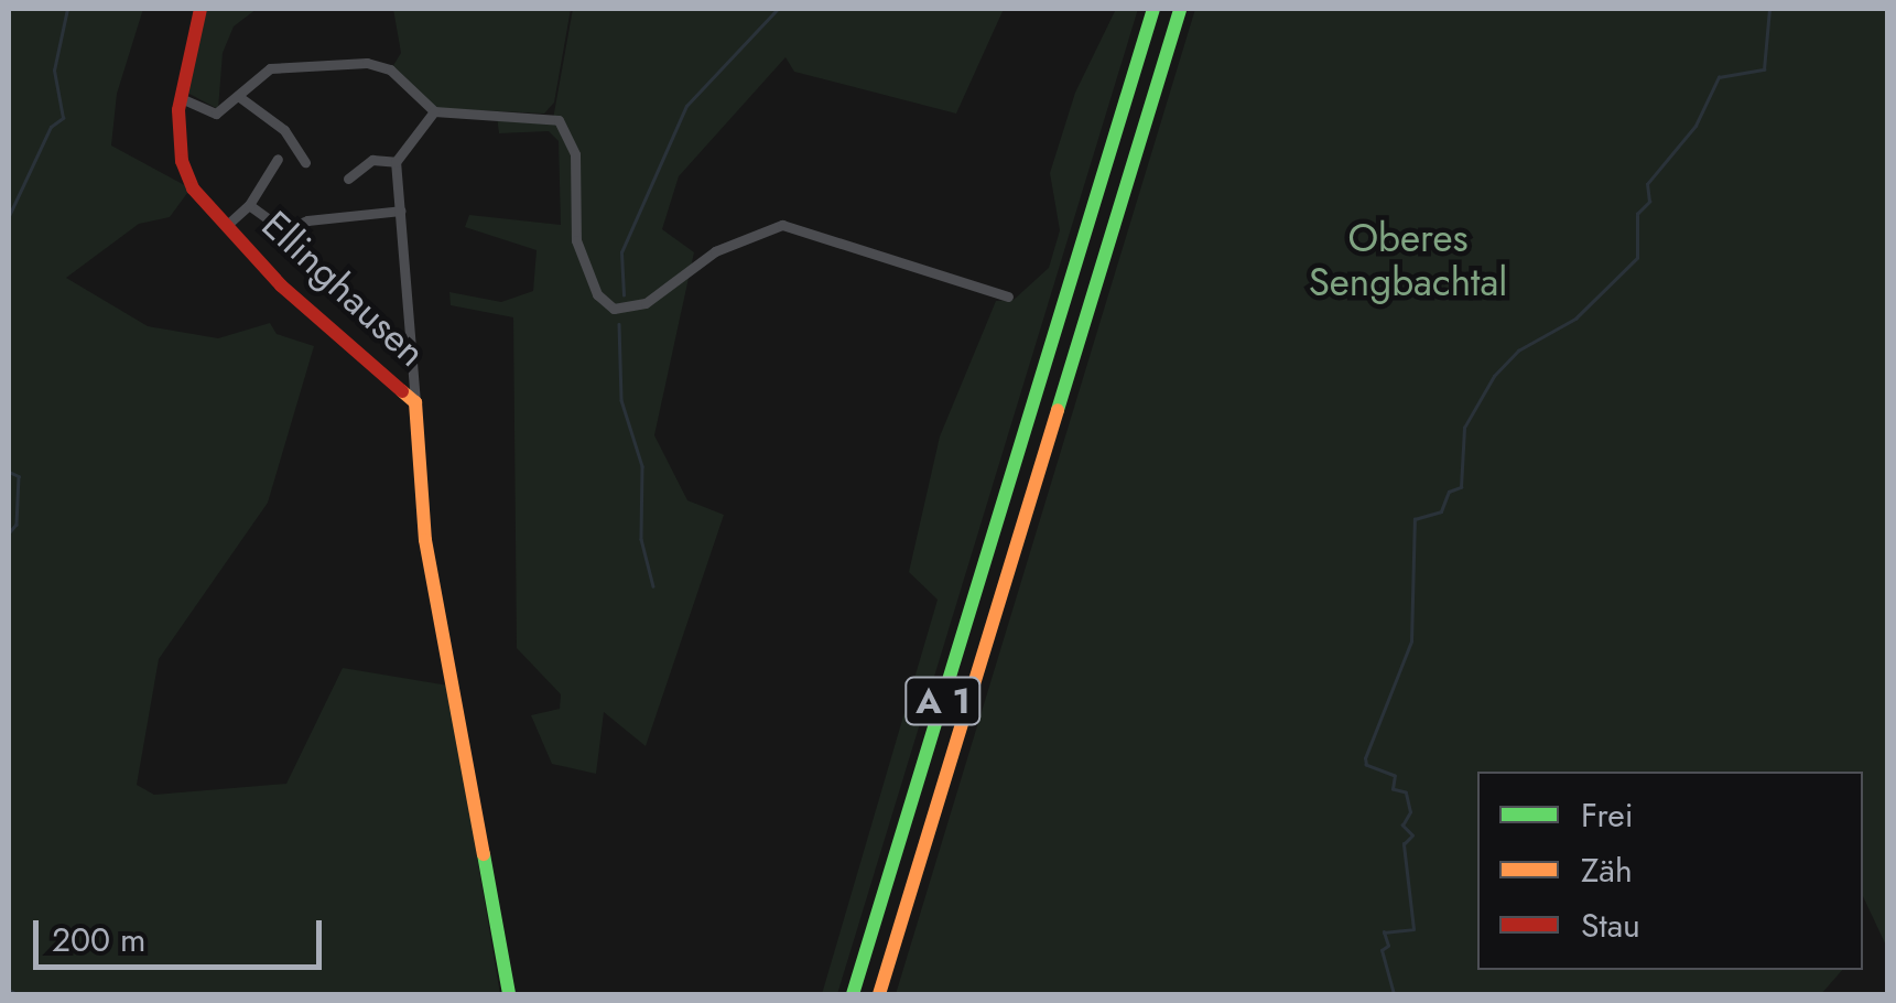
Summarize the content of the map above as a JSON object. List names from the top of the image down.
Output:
{
  "streets": {
    "main road": ["Ellinghausen", "A 1"]
  },
  "parks": ["Oberes Sengbachtal"],
  "legend": ["Frei", "Zäh", "Stau"],
  "scale_bar": "200 m"
}
